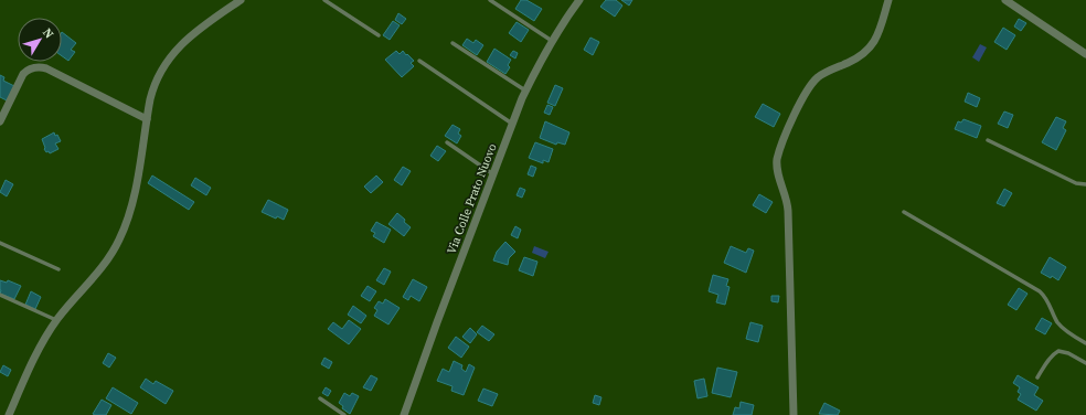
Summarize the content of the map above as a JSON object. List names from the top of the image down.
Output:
{
  "streets": {
    "street": ["Via Colle Prato Nuovo"]
  },
  "north": "top right"
}
